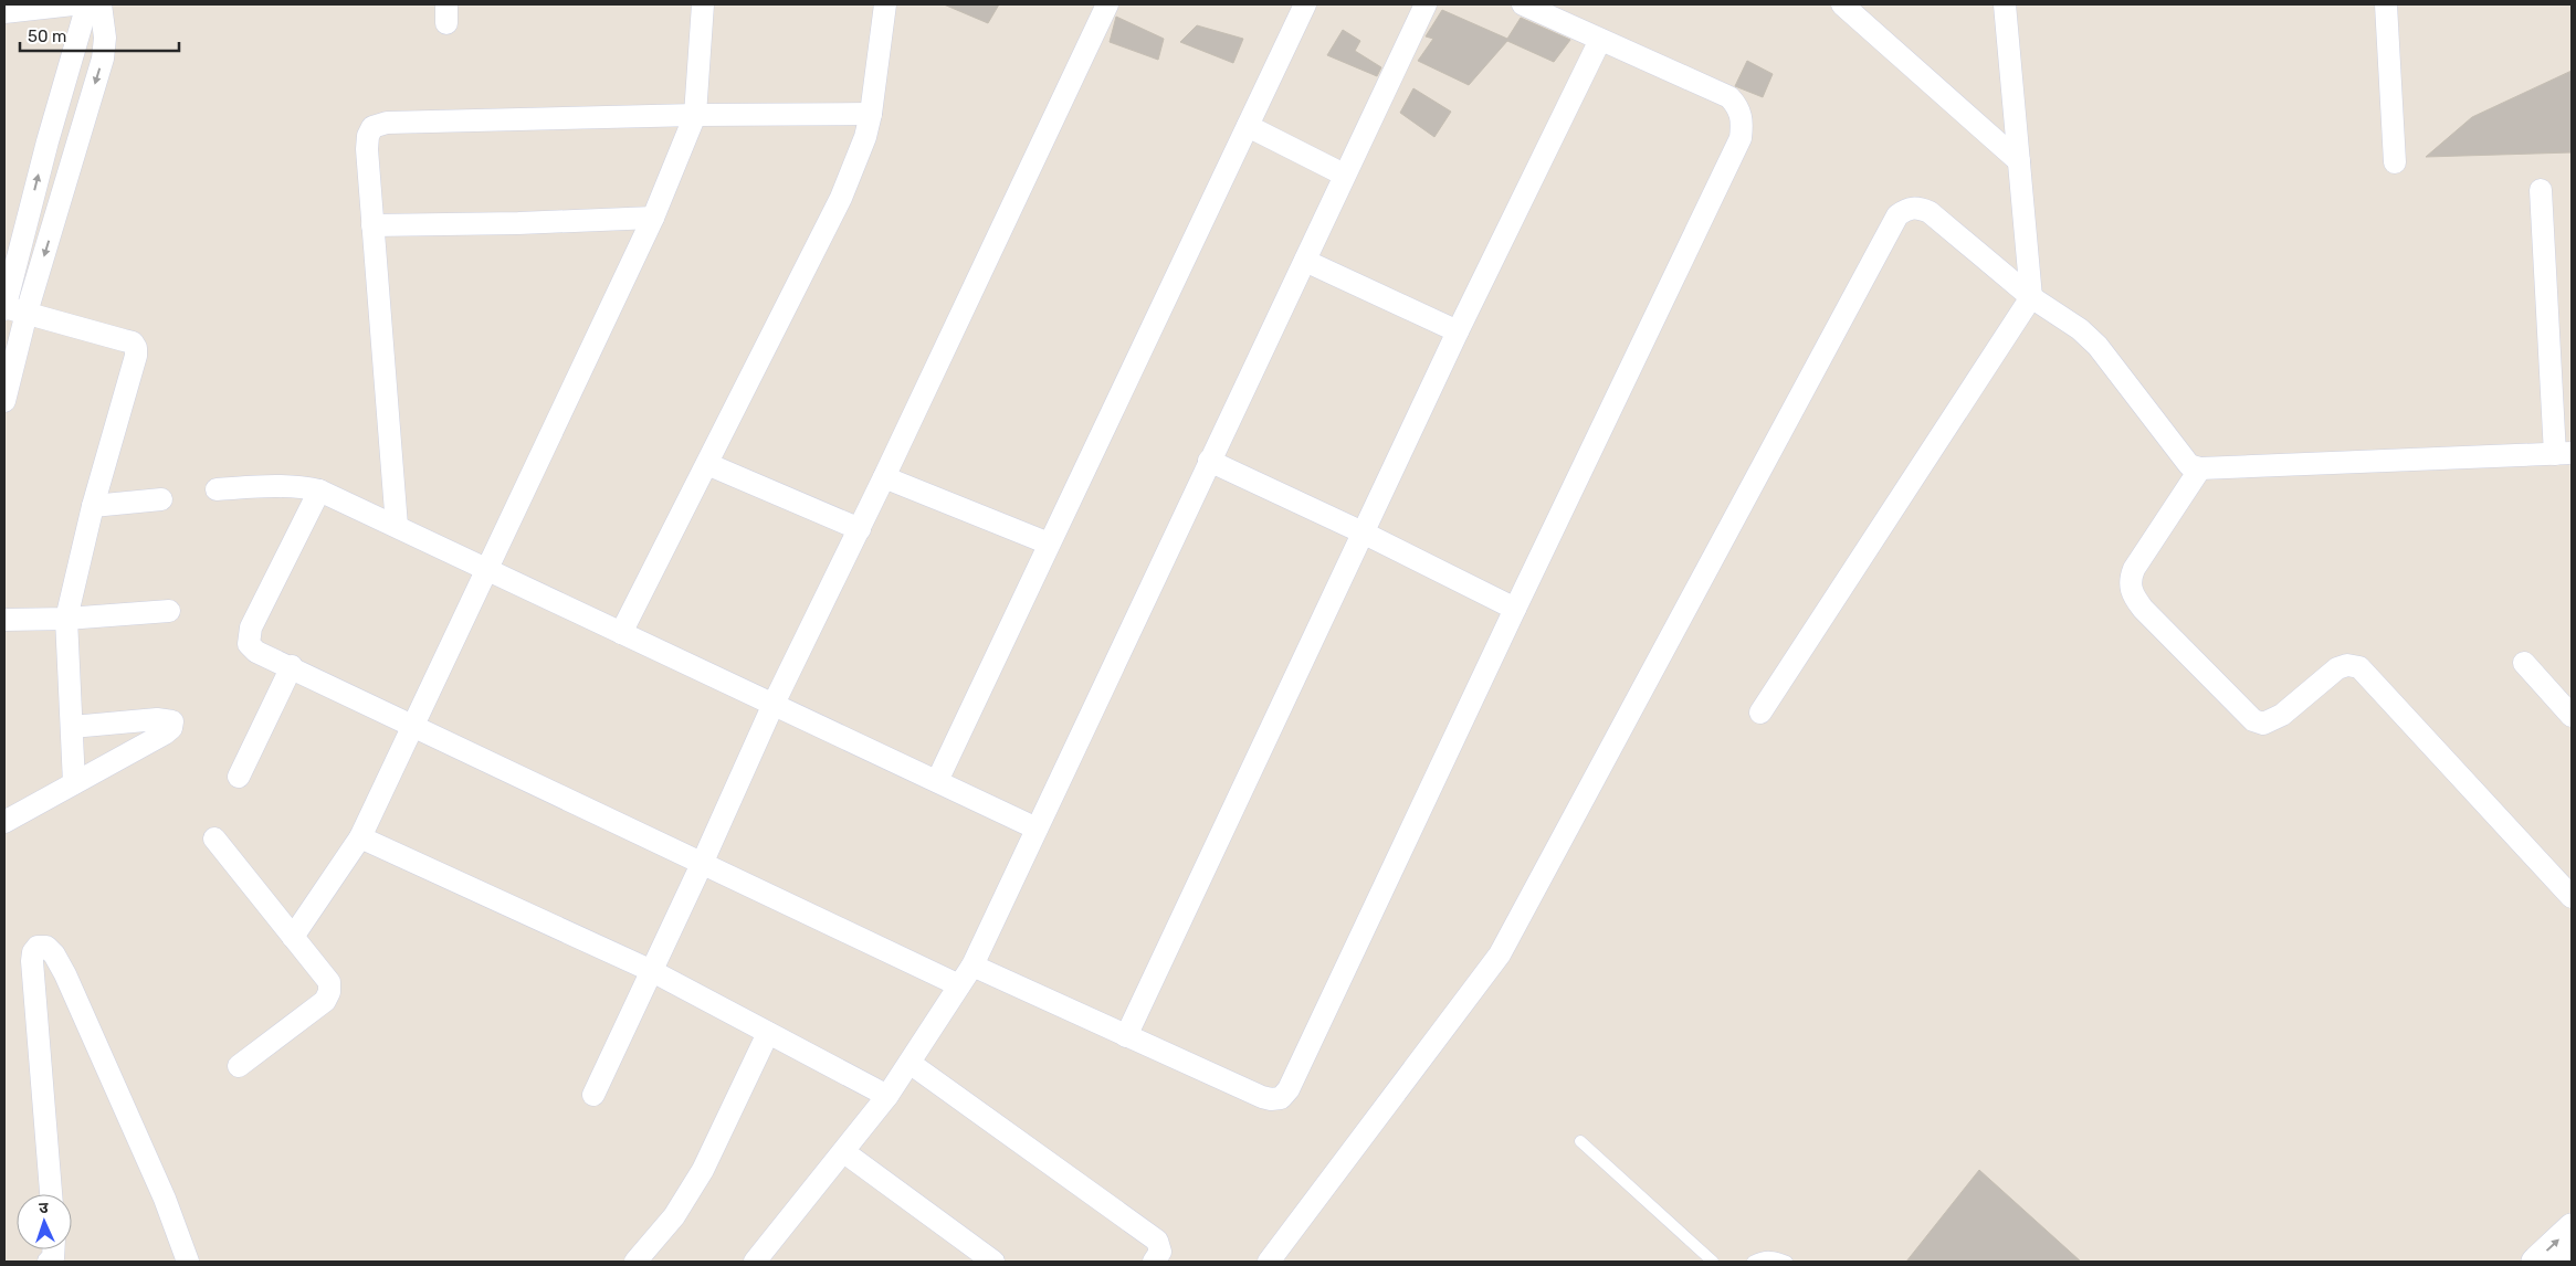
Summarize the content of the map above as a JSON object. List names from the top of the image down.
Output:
{
  "scale_bar": "50 m",
  "north": "top"
}
